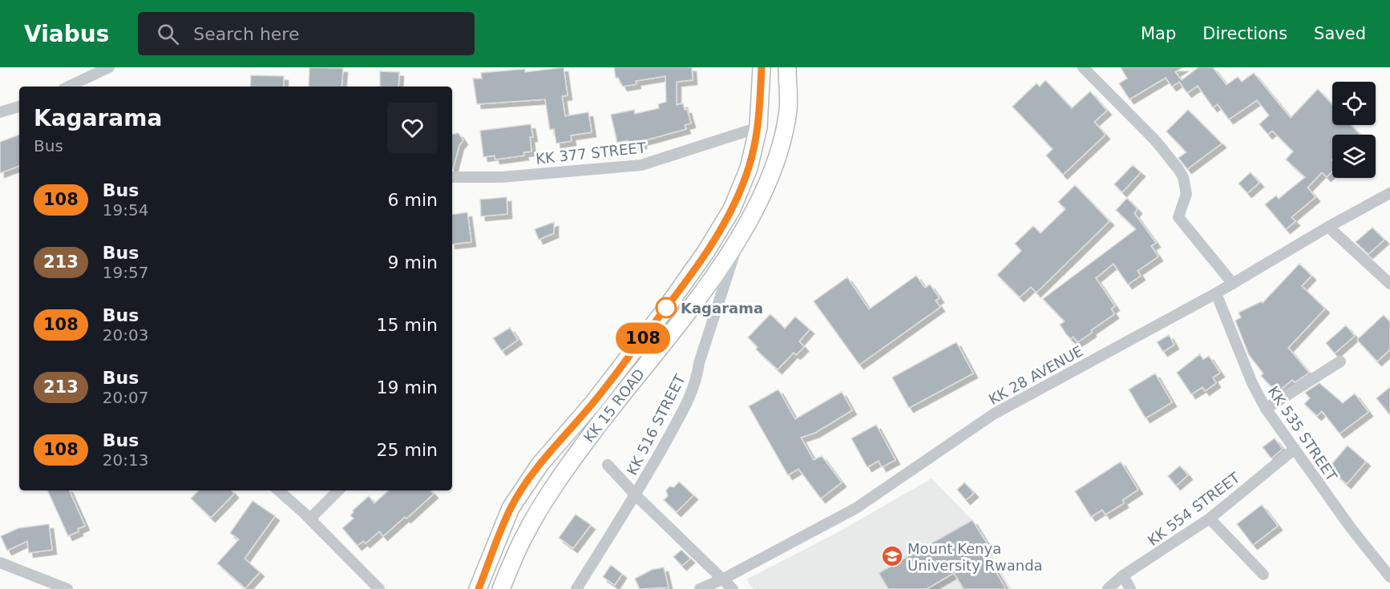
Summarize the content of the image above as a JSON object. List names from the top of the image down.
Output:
{
  "streets": {
    "highway": ["KK 15 ROAD"],
    "street": [
      "KK 377 STREET",
      "KK 28 AVENUE",
      "KK 516 STREET",
      "KK 535 STREET",
      "KK 554 STREET"
    ]
  },
  "crossings": [
    ["KK 377 STREET", "KK 15 ROAD"],
    ["KK 28 AVENUE", "KK 535 STREET"],
    ["KK 15 ROAD", "KK 516 STREET"],
    ["KK 535 STREET", "KK 554 STREET"]
  ],
  "places": {
    "other": ["Kagarama"],
    "school or university": ["Mount Kenya University Rwanda"]
  },
  "lines": ["bus line 108"],
  "page": {
    "header": "Viabus",
    "search": "Search here",
    "nav": ["Map", "Directions", "Saved"],
    "on_map": "108",
    "heading": ["Kagarama", "Bus"],
    "list": [
      {
        "mark": "108",
        "name": "Bus",
        "note": "19:54",
        "value": "6 min"
      },
      {
        "mark": "213",
        "name": "Bus",
        "note": "19:57",
        "value": "9 min"
      },
      {
        "mark": "108",
        "name": "Bus",
        "note": "20:03",
        "value": "15 min"
      },
      {
        "mark": "213",
        "name": "Bus",
        "note": "20:07",
        "value": "19 min"
      },
      {
        "mark": "108",
        "name": "Bus",
        "note": "20:13",
        "value": "25 min"
      }
    ]
  }
}
